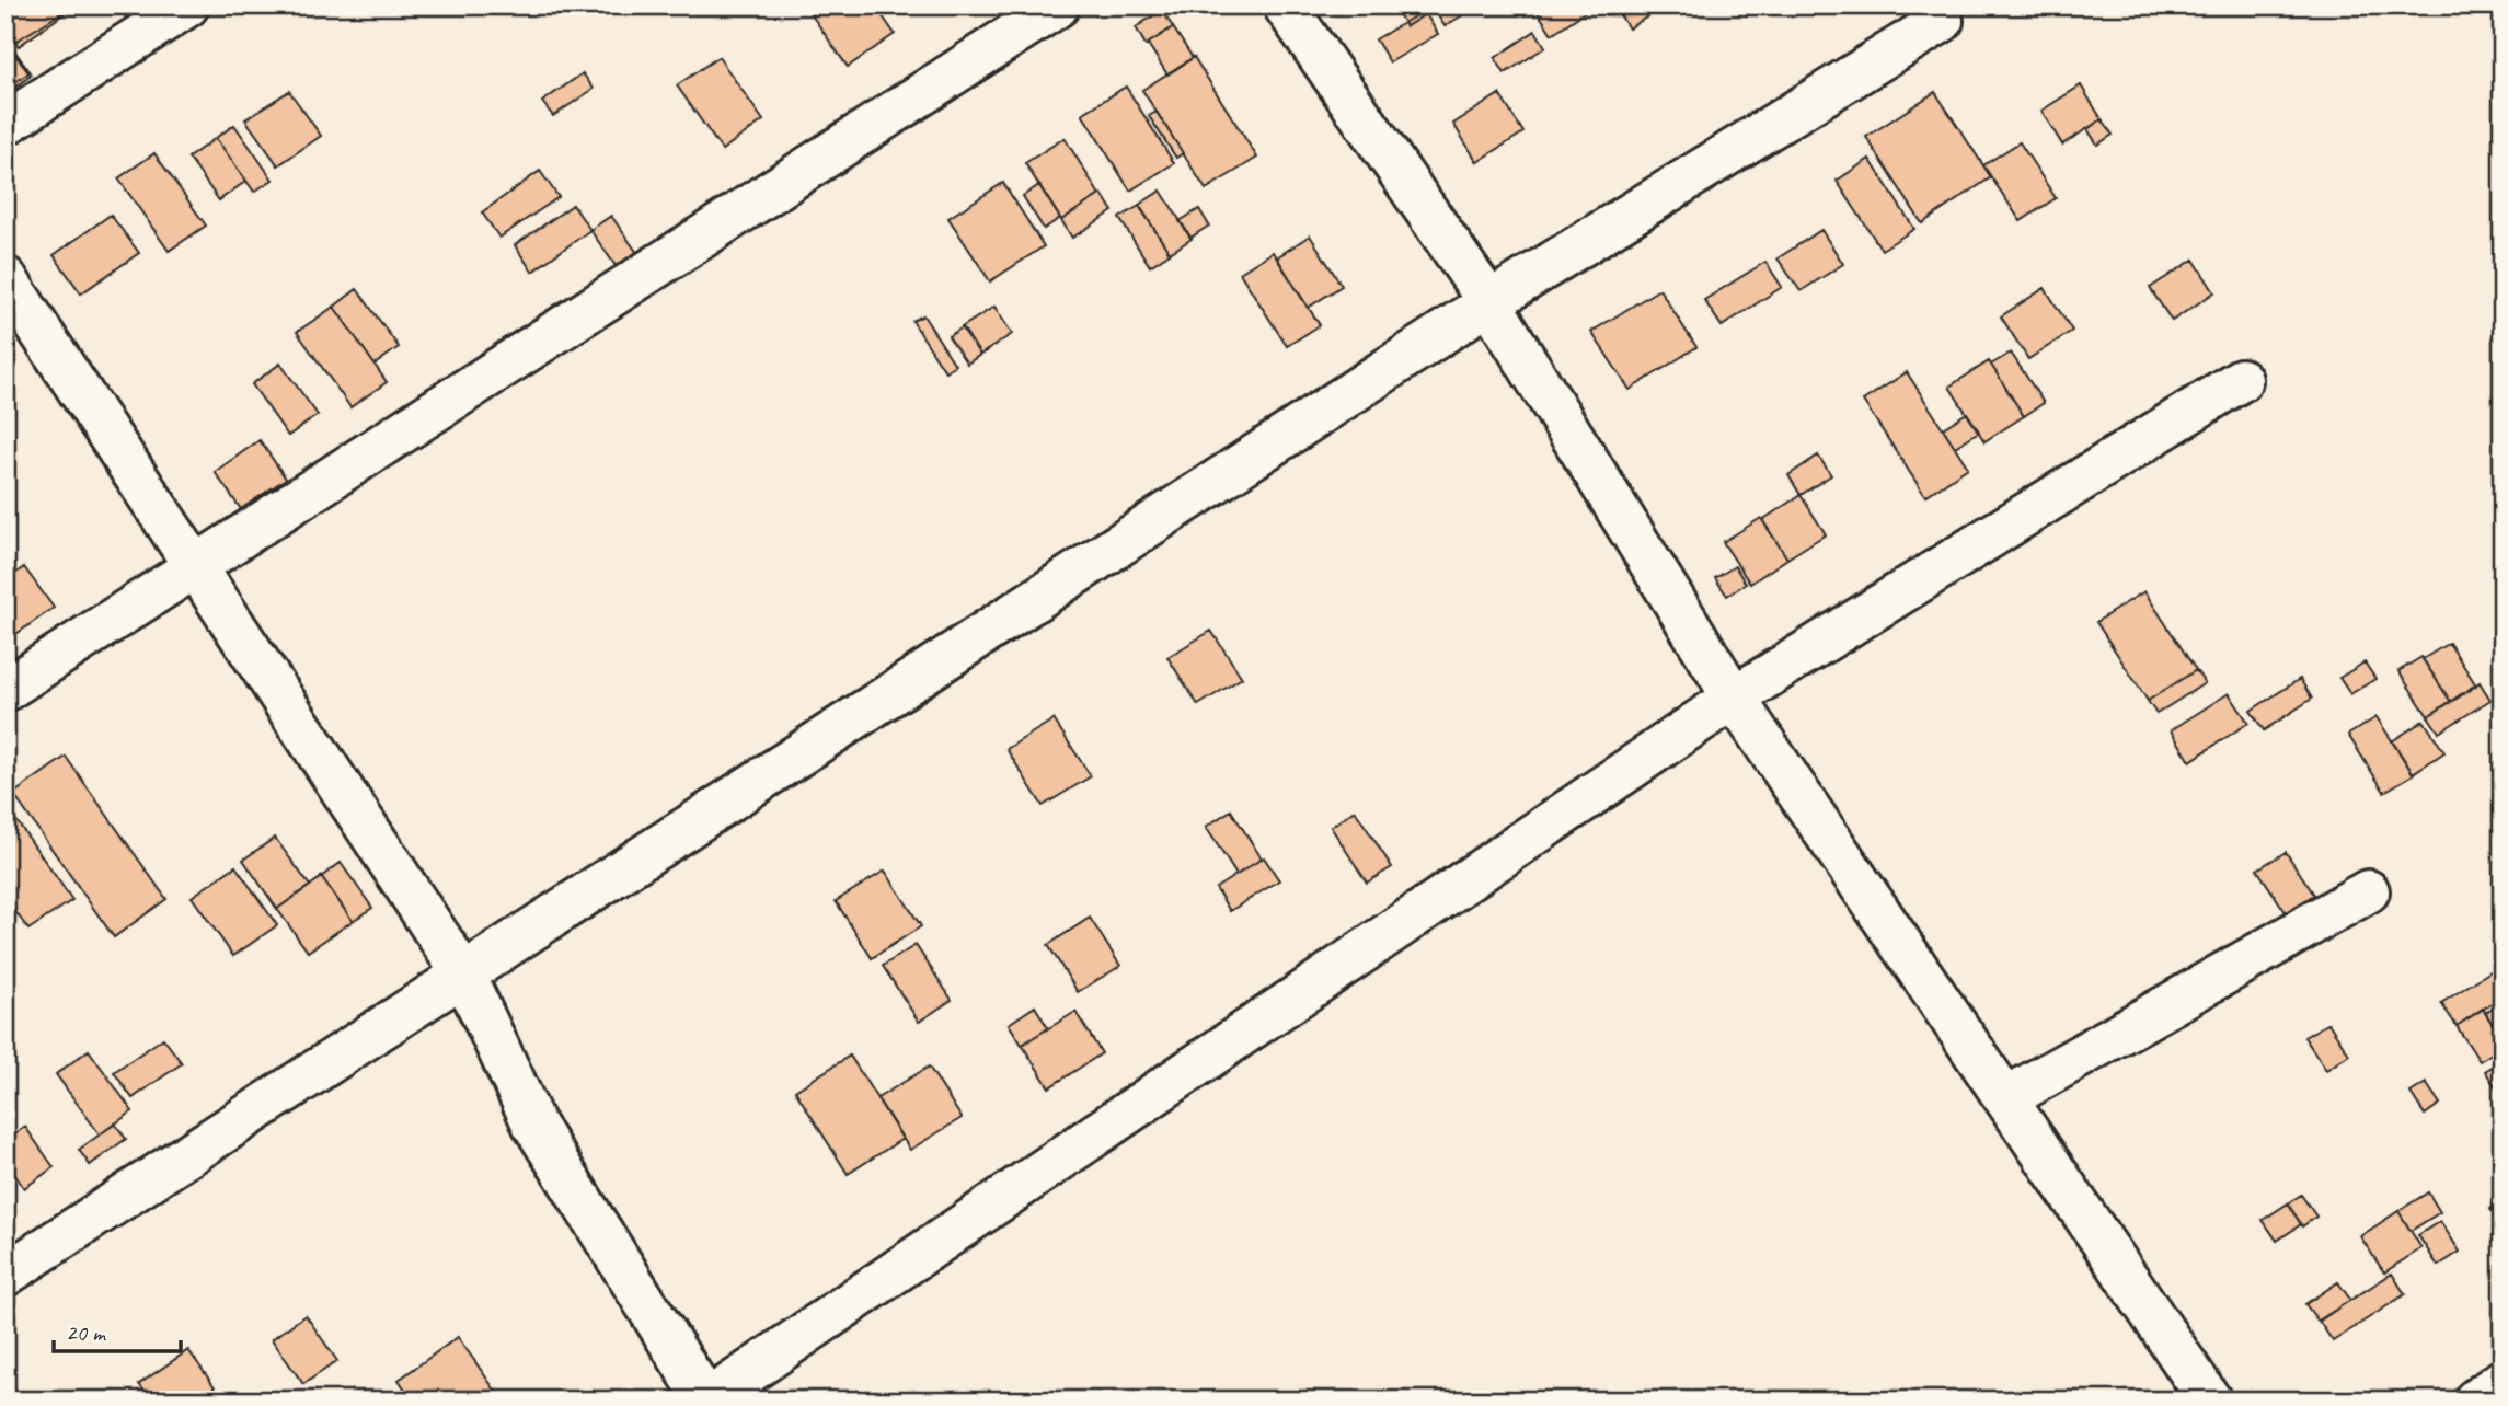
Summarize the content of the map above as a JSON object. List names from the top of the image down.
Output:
{
  "scale_bar": "20 m"
}
